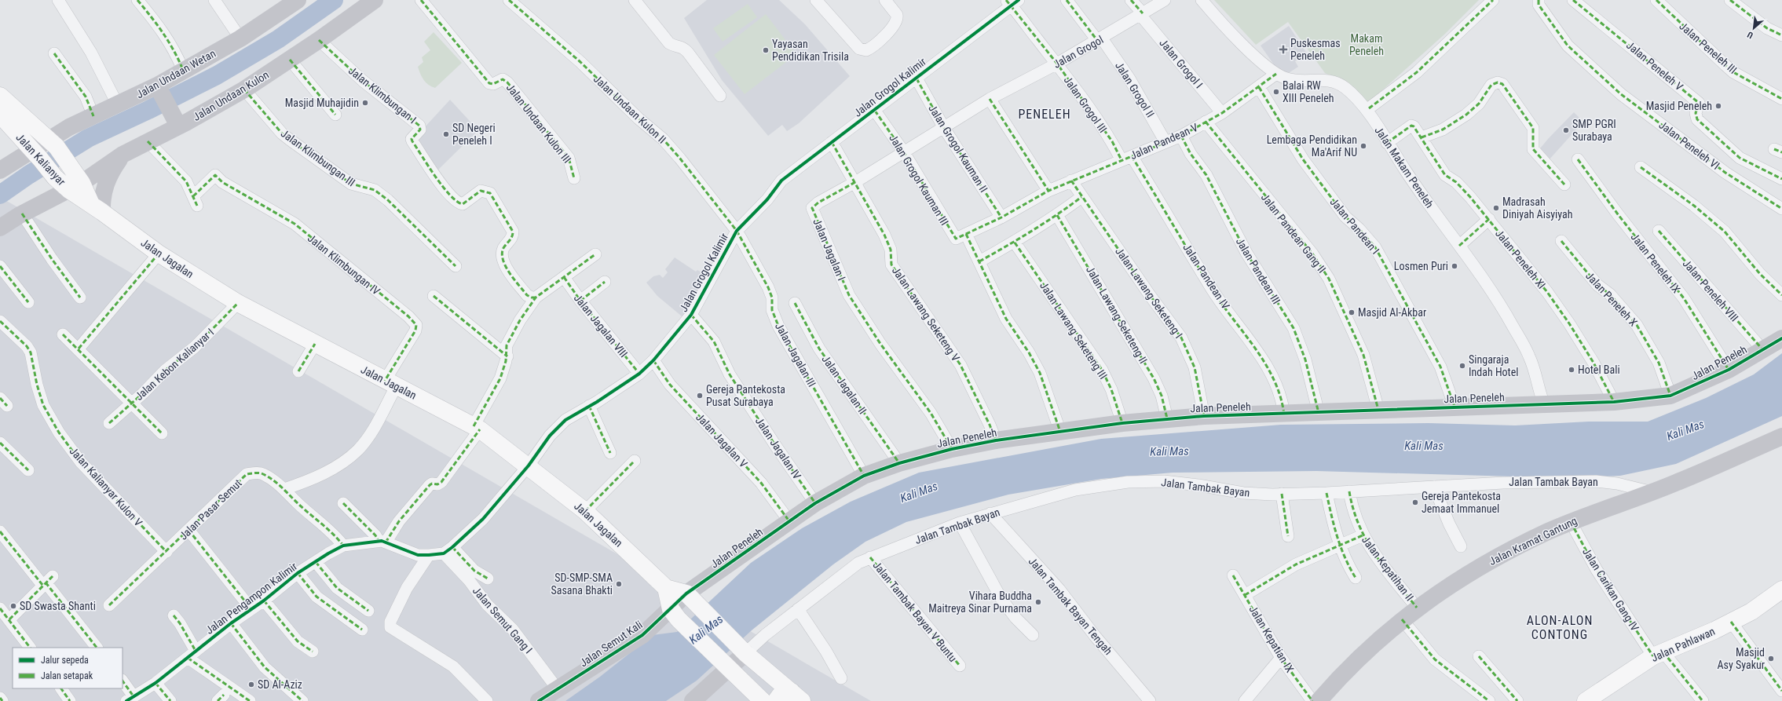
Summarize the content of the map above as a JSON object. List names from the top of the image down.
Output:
{
  "streets": {
    "main road": ["Jalan Kalianyar", "Jalan Jagalan", "Jalan Pahlawan"],
    "street": [
      "Jalan Peneleh III",
      "Jalan Grogol",
      "Jalan Grogol I",
      "Jalan Peneleh V",
      "Jalan Undaan Wetan",
      "Jalan Grogol Kalimir",
      "Jalan Grogol II",
      "Jalan Klimbungan I",
      "Jalan Undaan Kulon",
      "Jalan Grogol III",
      "Jalan Undaan Kulon II",
      "Jalan Undaan Kulon III",
      "Jalan Pandean V",
      "Jalan Peneleh VI",
      "Jalan Grogol Kauman II",
      "Jalan Klimbungan III",
      "Jalan Makam Peneleh",
      "Jalan Grogol Kauman III",
      "Jalan Pandean I",
      "Jalan Pandean Gang II",
      "Jalan Jagalan I",
      "Jalan Peneleh XI",
      "Jalan Peneleh IX",
      "Jalan Klimbungan IV",
      "Jalan Pandean III",
      "Jalan Pandean IV",
      "Jalan Peneleh VIII",
      "Jalan Lawang Seketeng I",
      "Jalan Peneleh X",
      "Jalan Lawang Seketeng V",
      "Jalan Lawang Seketeng II",
      "Jalan Jagalan VIII",
      "Jalan Lawang Seketeng III",
      "Jalan Jagalan III",
      "Jalan Peneleh",
      "Jalan Kebon Kalianyar I",
      "Jalan Jagalan II",
      "Jalan Jagalan V",
      "Jalan Jagalan IV",
      "Jalan Tambak Bayan",
      "Jalan Kalianyar Kulon V",
      "Jalan Pasar Semut",
      "Jalan Kramat Gantung",
      "Jalan Kepatihan II",
      "Jalan Carikan Gang IV",
      "Jalan Pengampon Kalimir",
      "Jalan Tambak Bayan Tengah",
      "Jalan Tambak Bayan V Buntu",
      "Jalan Semut Gang I",
      "Jalan Kepatian IX",
      "Jalan Semut Kali"
    ]
  },
  "crossings": [
    ["Jalan Grogol", "Jalan Grogol I"],
    ["Jalan Grogol", "Jalan Grogol II"],
    ["Jalan Grogol", "Jalan Grogol III"],
    ["Jalan Grogol", "Jalan Jagalan I"],
    ["Jalan Grogol I", "Jalan Pandean V"],
    ["Jalan Undaan Wetan", "Jalan Kalianyar"],
    ["Jalan Grogol Kalimir", "Jalan Grogol III"],
    ["Jalan Grogol Kalimir", "Jalan Undaan Kulon II"],
    ["Jalan Grogol Kalimir", "Jalan Grogol Kauman II"],
    ["Jalan Grogol Kalimir", "Jalan Grogol Kauman III"],
    ["Jalan Grogol Kalimir", "Jalan Jagalan"],
    ["Jalan Grogol Kalimir", "Jalan Lawang Seketeng V"],
    ["Jalan Grogol Kalimir", "Jalan Jagalan VIII"],
    ["Jalan Grogol Kalimir", "Jalan Jagalan III"],
    ["Jalan Grogol Kalimir", "Jalan Jagalan V"],
    ["Jalan Grogol Kalimir", "Jalan Jagalan IV"],
    ["Jalan Grogol II", "Jalan Pandean V"],
    ["Jalan Klimbungan I", "Jalan Undaan Kulon"],
    ["Jalan Undaan Kulon", "Jalan Klimbungan III"],
    ["Jalan Undaan Kulon", "Jalan Kalianyar"],
    ["Jalan Undaan Kulon", "Jalan Klimbungan IV"],
    ["Jalan Grogol III", "Jalan Pandean V"],
    ["Jalan Grogol III", "Jalan Pandean IV"],
    ["Jalan Undaan Kulon II", "Jalan Jagalan III"],
    ["Jalan Pandean V", "Jalan Grogol Kauman II"],
    ["Jalan Pandean V", "Jalan Makam Peneleh"],
    ["Jalan Pandean V", "Jalan Grogol Kauman III"],
    ["Jalan Pandean V", "Jalan Pandean I"],
    ["Jalan Pandean V", "Jalan Pandean Gang II"],
    ["Jalan Pandean V", "Jalan Pandean III"],
    ["Jalan Pandean V", "Jalan Pandean IV"],
    ["Jalan Pandean V", "Jalan Lawang Seketeng I"],
    ["Jalan Grogol Kauman II", "Jalan Jagalan I"],
    ["Jalan Kalianyar", "Jalan Jagalan"],
    ["Jalan Makam Peneleh", "Jalan Peneleh XI"],
    ["Jalan Makam Peneleh", "Jalan Peneleh"],
    ["Jalan Grogol Kauman III", "Jalan Jagalan I"],
    ["Jalan Pandean I", "Jalan Peneleh"],
    ["Jalan Pandean Gang II", "Jalan Peneleh"],
    ["Jalan Jagalan I", "Jalan Lawang Seketeng V"],
    ["Jalan Jagalan I", "Jalan Peneleh"],
    ["Jalan Jagalan", "Jalan Klimbungan IV"],
    ["Jalan Jagalan", "Jalan Kebon Kalianyar I"],
    ["Jalan Peneleh XI", "Jalan Peneleh"],
    ["Jalan Peneleh IX", "Jalan Peneleh"],
    ["Jalan Pandean III", "Jalan Peneleh"],
    ["Jalan Pandean IV", "Jalan Peneleh"],
    ["Jalan Peneleh VIII", "Jalan Peneleh"],
    ["Jalan Lawang Seketeng I", "Jalan Peneleh"],
    ["Jalan Peneleh X", "Jalan Peneleh"],
    ["Jalan Lawang Seketeng V", "Jalan Peneleh"],
    ["Jalan Lawang Seketeng II", "Jalan Peneleh"],
    ["Jalan Lawang Seketeng III", "Jalan Peneleh"],
    ["Jalan Jagalan III", "Jalan Peneleh"],
    ["Jalan Peneleh", "Jalan Jagalan II"],
    ["Jalan Peneleh", "Jalan Jagalan V"],
    ["Jalan Peneleh", "Jalan Jagalan IV"],
    ["Jalan Peneleh", "Jalan Semut Kali"],
    ["Jalan Tambak Bayan", "Jalan Kramat Gantung"],
    ["Jalan Tambak Bayan", "Jalan Kepatihan II"],
    ["Jalan Tambak Bayan", "Jalan Tambak Bayan Tengah"],
    ["Jalan Tambak Bayan", "Jalan Tambak Bayan V Buntu"],
    ["Jalan Kalianyar Kulon V", "Jalan Pasar Semut"],
    ["Jalan Pasar Semut", "Jalan Pengampon Kalimir"],
    ["Jalan Kramat Gantung", "Jalan Kepatihan II"],
    ["Jalan Kramat Gantung", "Jalan Carikan Gang IV"],
    ["Jalan Carikan Gang IV", "Jalan Pahlawan"],
    ["Jalan Pengampon Kalimir", "Jalan Semut Gang I"],
    ["Jalan Semut Gang I", "Jalan Semut Kali"]
  ],
  "districts": ["PENELEH", "ALON-ALON CONTONG"],
  "water": ["Kali Mas"],
  "parks": ["Makam Peneleh"],
  "places": {
    "health": ["Puskesmas Peneleh"],
    "other": [
      "Yayasan Pendidikan Trisila",
      "Balai RW XIII Peneleh",
      "Masjid Muhajidin",
      "Masjid Peneleh",
      "SMP PGRI Surabaya",
      "SD Negeri Peneleh I",
      "Lembaga Pendidikan Ma'Arif NU",
      "Madrasah Diniyah Aisyiyah",
      "Losmen Puri",
      "Masjid Al-Akbar",
      "Singaraja Indah Hotel",
      "Hotel Bali",
      "Gereja Pantekosta Pusat Surabaya",
      "Gereja Pantekosta Jemaat Immanuel",
      "SD-SMP-SMA Sasana Bhakti",
      "Vihara Buddha Maitreya Sinar Purnama",
      "SD Swasta Shanti",
      "Masjid Asy Syakur",
      "SD Al-Aziz"
    ]
  },
  "legend": ["Jalur sepeda", "Jalan setapak"],
  "north": "bottom left"
}
